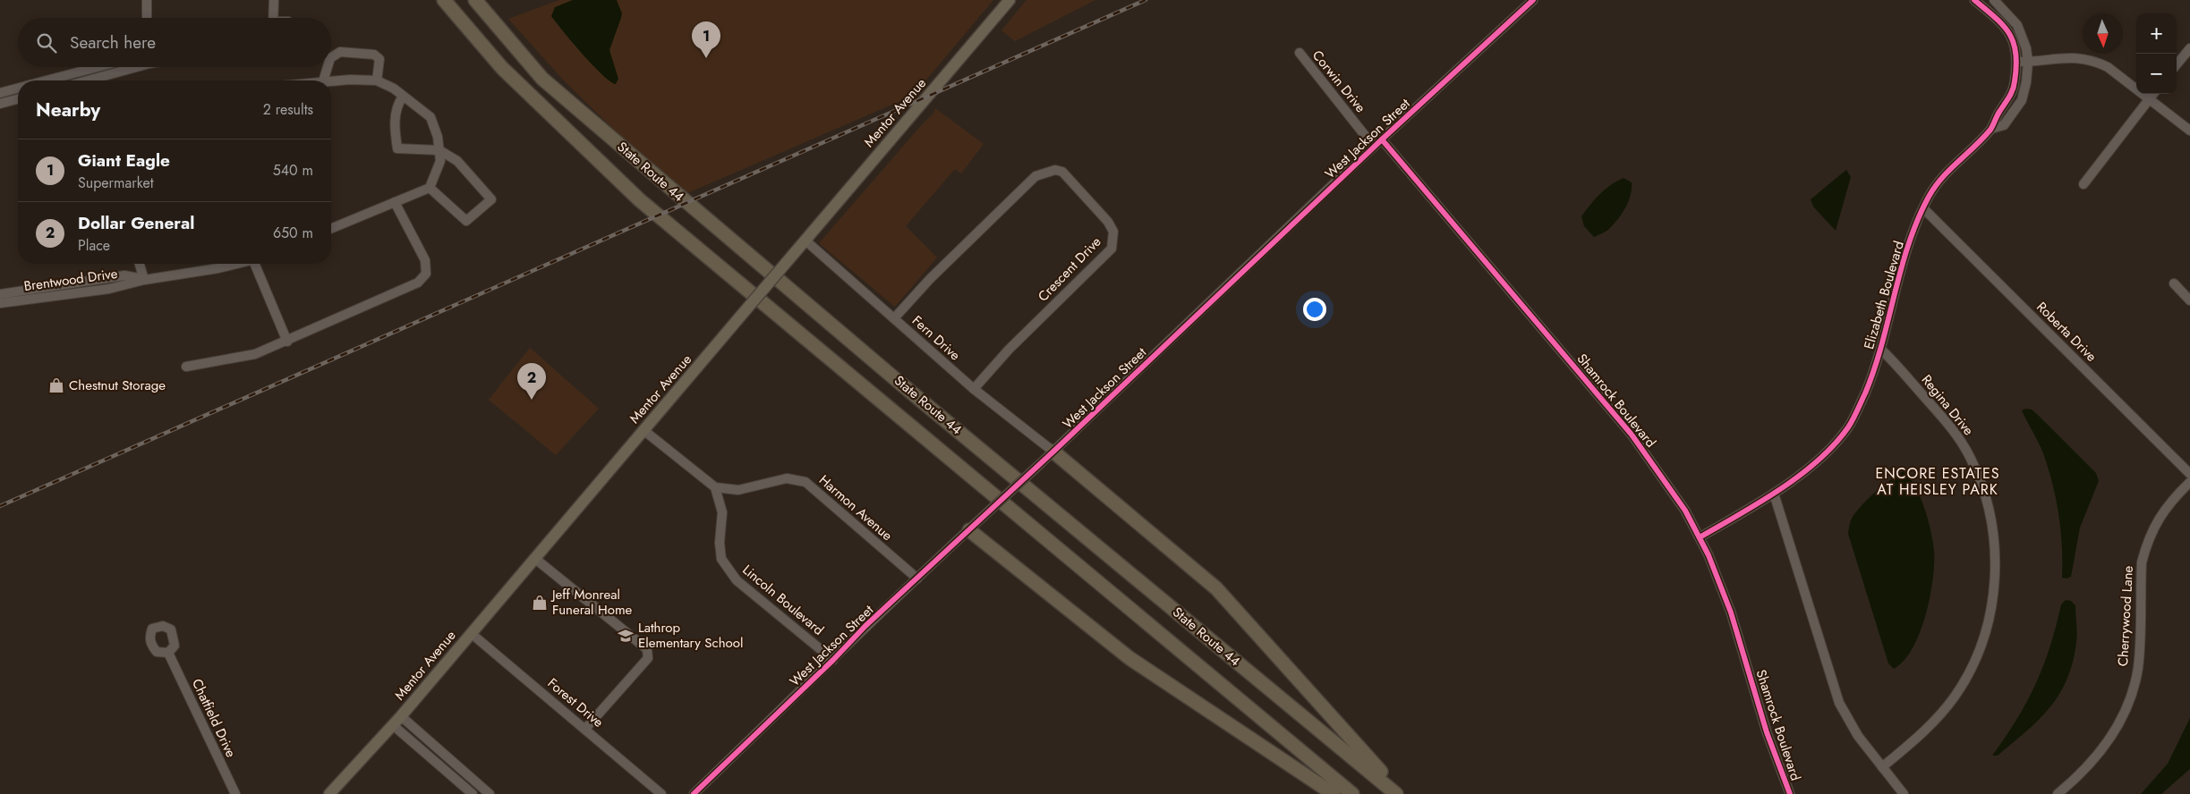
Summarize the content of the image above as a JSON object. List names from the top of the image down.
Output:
{
  "streets": {
    "highway": ["State Route 44"],
    "main road": ["Mentor Avenue"],
    "street": [
      "Corwin Drive",
      "West Jackson Street",
      "Crescent Drive",
      "Brentwood Drive",
      "Elizabeth Boulevard",
      "Roberta Drive",
      "Fern Drive",
      "Shamrock Boulevard",
      "Regina Drive",
      "Harmon Avenue",
      "Lincoln Boulevard",
      "Cherrywood Lane",
      "Forest Drive",
      "Chatfield Drive"
    ]
  },
  "crossings": [
    ["Corwin Drive", "West Jackson Street"],
    ["Mentor Avenue", "Fern Drive"],
    ["Mentor Avenue", "Forest Drive"],
    ["West Jackson Street", "Fern Drive"],
    ["West Jackson Street", "Shamrock Boulevard"],
    ["West Jackson Street", "Harmon Avenue"],
    ["West Jackson Street", "Lincoln Boulevard"],
    ["Crescent Drive", "Fern Drive"],
    ["Elizabeth Boulevard", "Roberta Drive"],
    ["Elizabeth Boulevard", "Shamrock Boulevard"],
    ["Elizabeth Boulevard", "Regina Drive"],
    ["Harmon Avenue", "Lincoln Boulevard"]
  ],
  "districts": ["ENCORE ESTATES AT HEISLEY PARK"],
  "places": {
    "shop": ["Chestnut Storage", "Jeff Monreal Funeral Home"],
    "school or university": ["Lathrop Elementary School"]
  },
  "north": "bottom",
  "page": {
    "map_buttons": ["+", "−"],
    "search": "Search here",
    "pins": ["1", "2"],
    "heading": ["Nearby", "2 results"],
    "list": [
      {
        "mark": "1",
        "name": "Giant Eagle",
        "note": "Supermarket",
        "value": "540 m"
      },
      {
        "mark": "2",
        "name": "Dollar General",
        "note": "Place",
        "value": "650 m"
      }
    ]
  }
}
